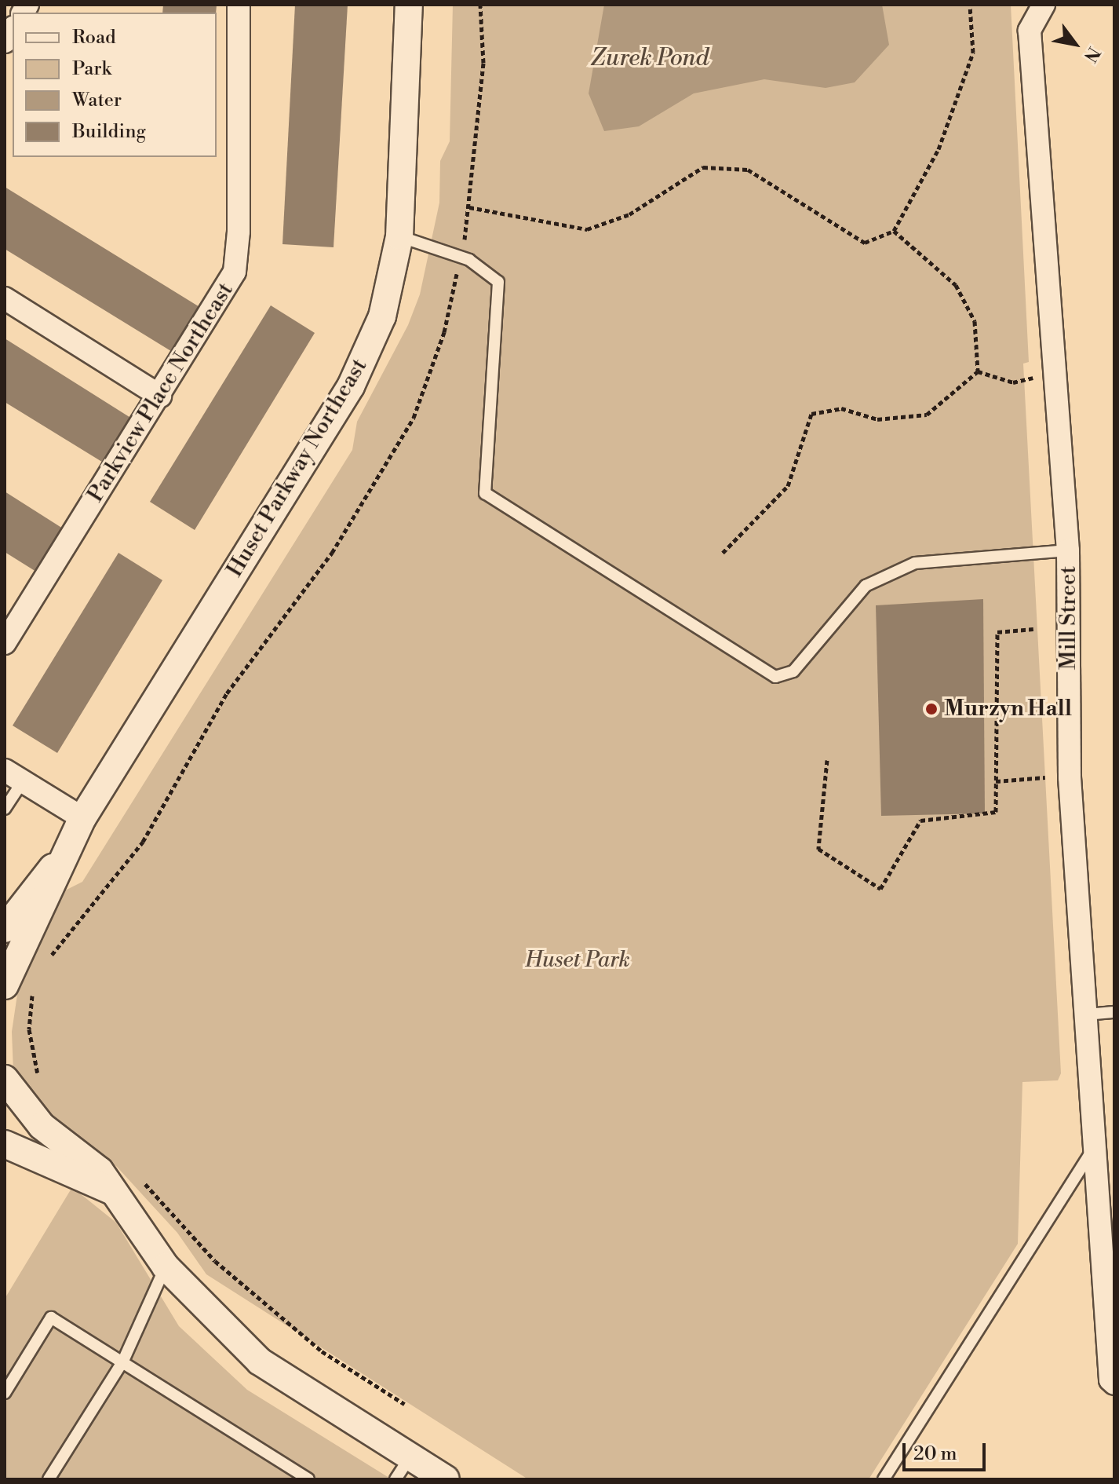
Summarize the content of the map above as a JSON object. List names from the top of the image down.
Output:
{
  "streets": {
    "street": ["Parkview Place Northeast", "Huset Parkway Northeast", "Mill Street"]
  },
  "water": ["Zurek Pond"],
  "parks": ["Huset Park"],
  "places": ["Murzyn Hall"],
  "legend": [
    "Road",
    "Park",
    "Water",
    "Building"
  ],
  "scale_bar": "20 m",
  "north": "bottom right"
}
